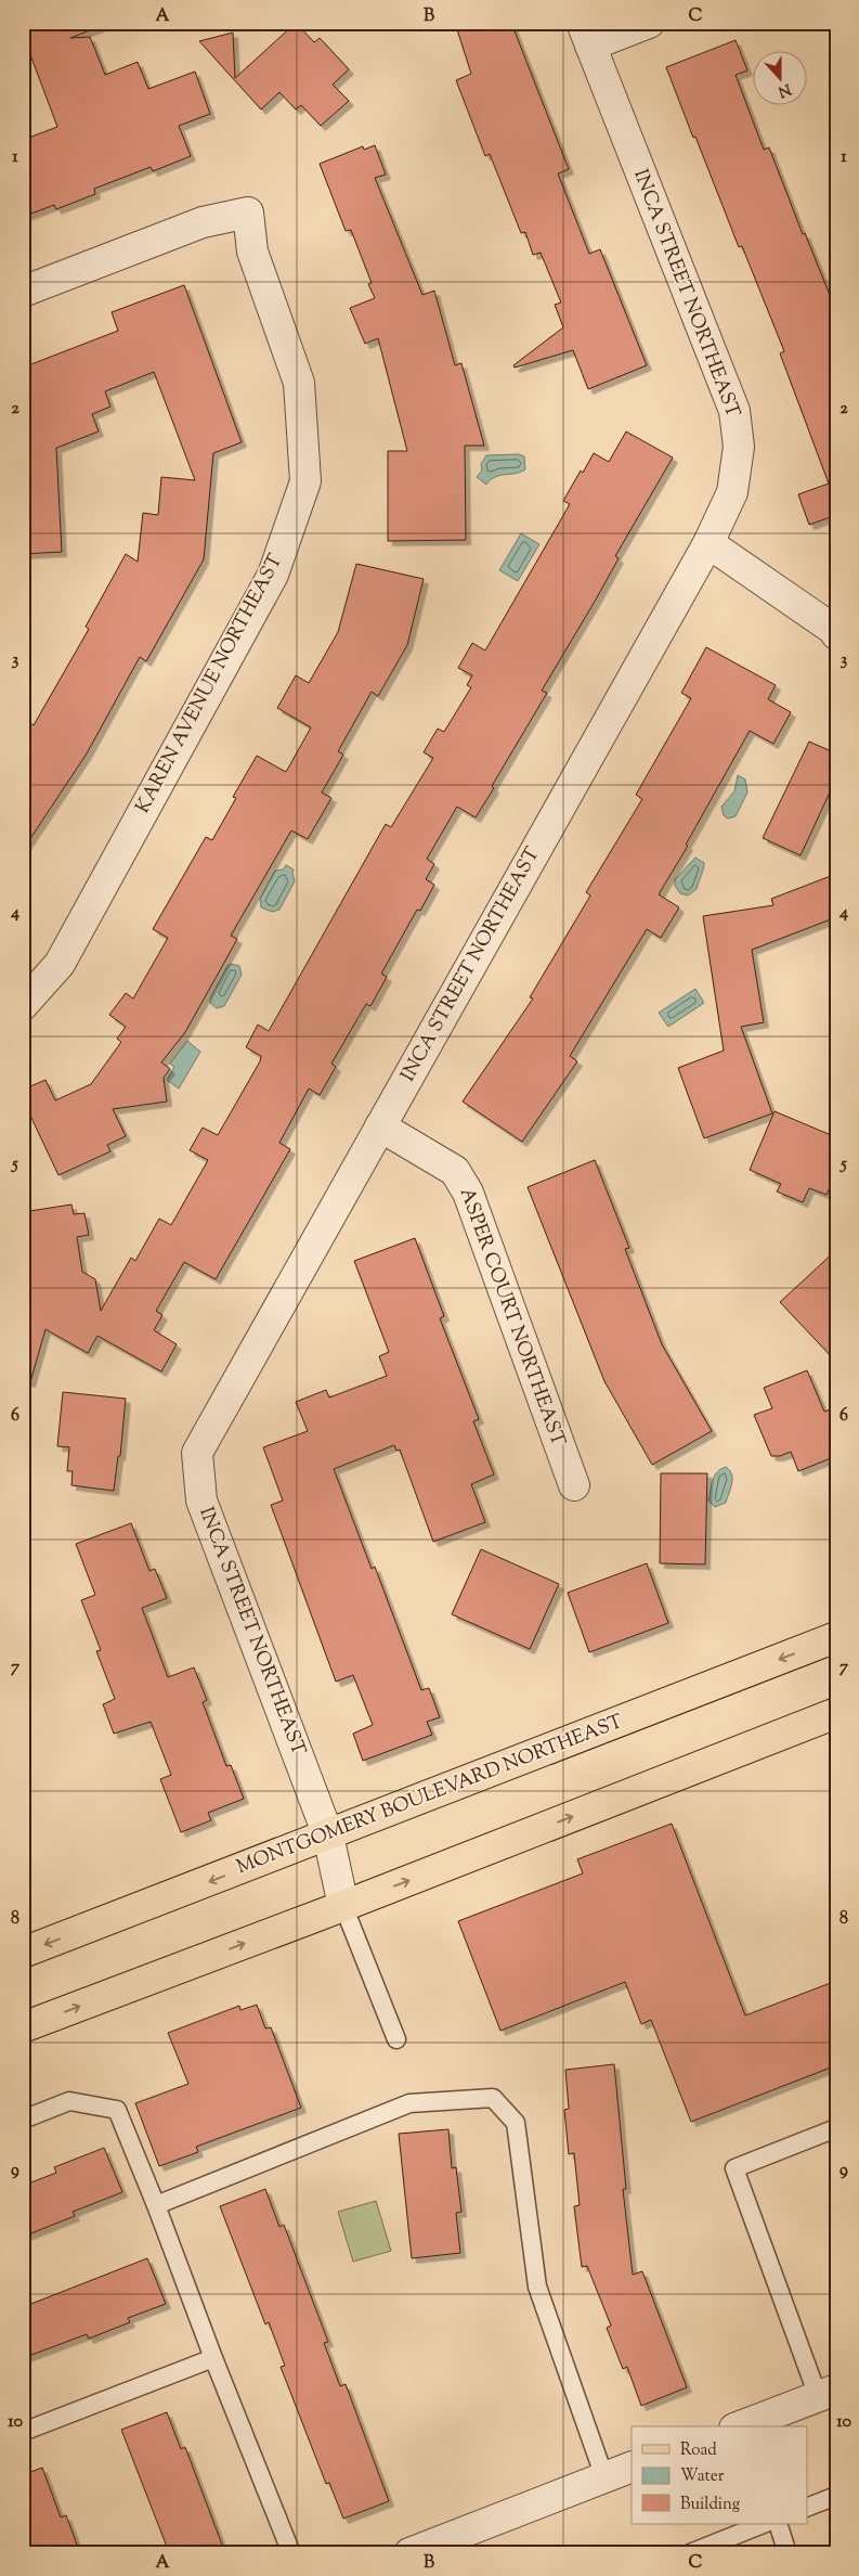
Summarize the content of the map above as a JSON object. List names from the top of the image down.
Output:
{
  "streets": {
    "main road": ["MONTGOMERY BOULEVARD NORTHEAST"],
    "street": ["INCA STREET NORTHEAST", "KAREN AVENUE NORTHEAST", "ASPER COURT NORTHEAST"]
  },
  "crossings": [
    ["INCA STREET NORTHEAST", "ASPER COURT NORTHEAST"],
    ["INCA STREET NORTHEAST", "MONTGOMERY BOULEVARD NORTHEAST"]
  ],
  "legend": ["Road", "Water", "Building"],
  "north": "bottom",
  "grid": {
    "columns": ["A", "B", "C"],
    "rows": [
      "1",
      "2",
      "3",
      "4",
      "5",
      "6",
      "7",
      "8",
      "9",
      "10"
    ]
  }
}
